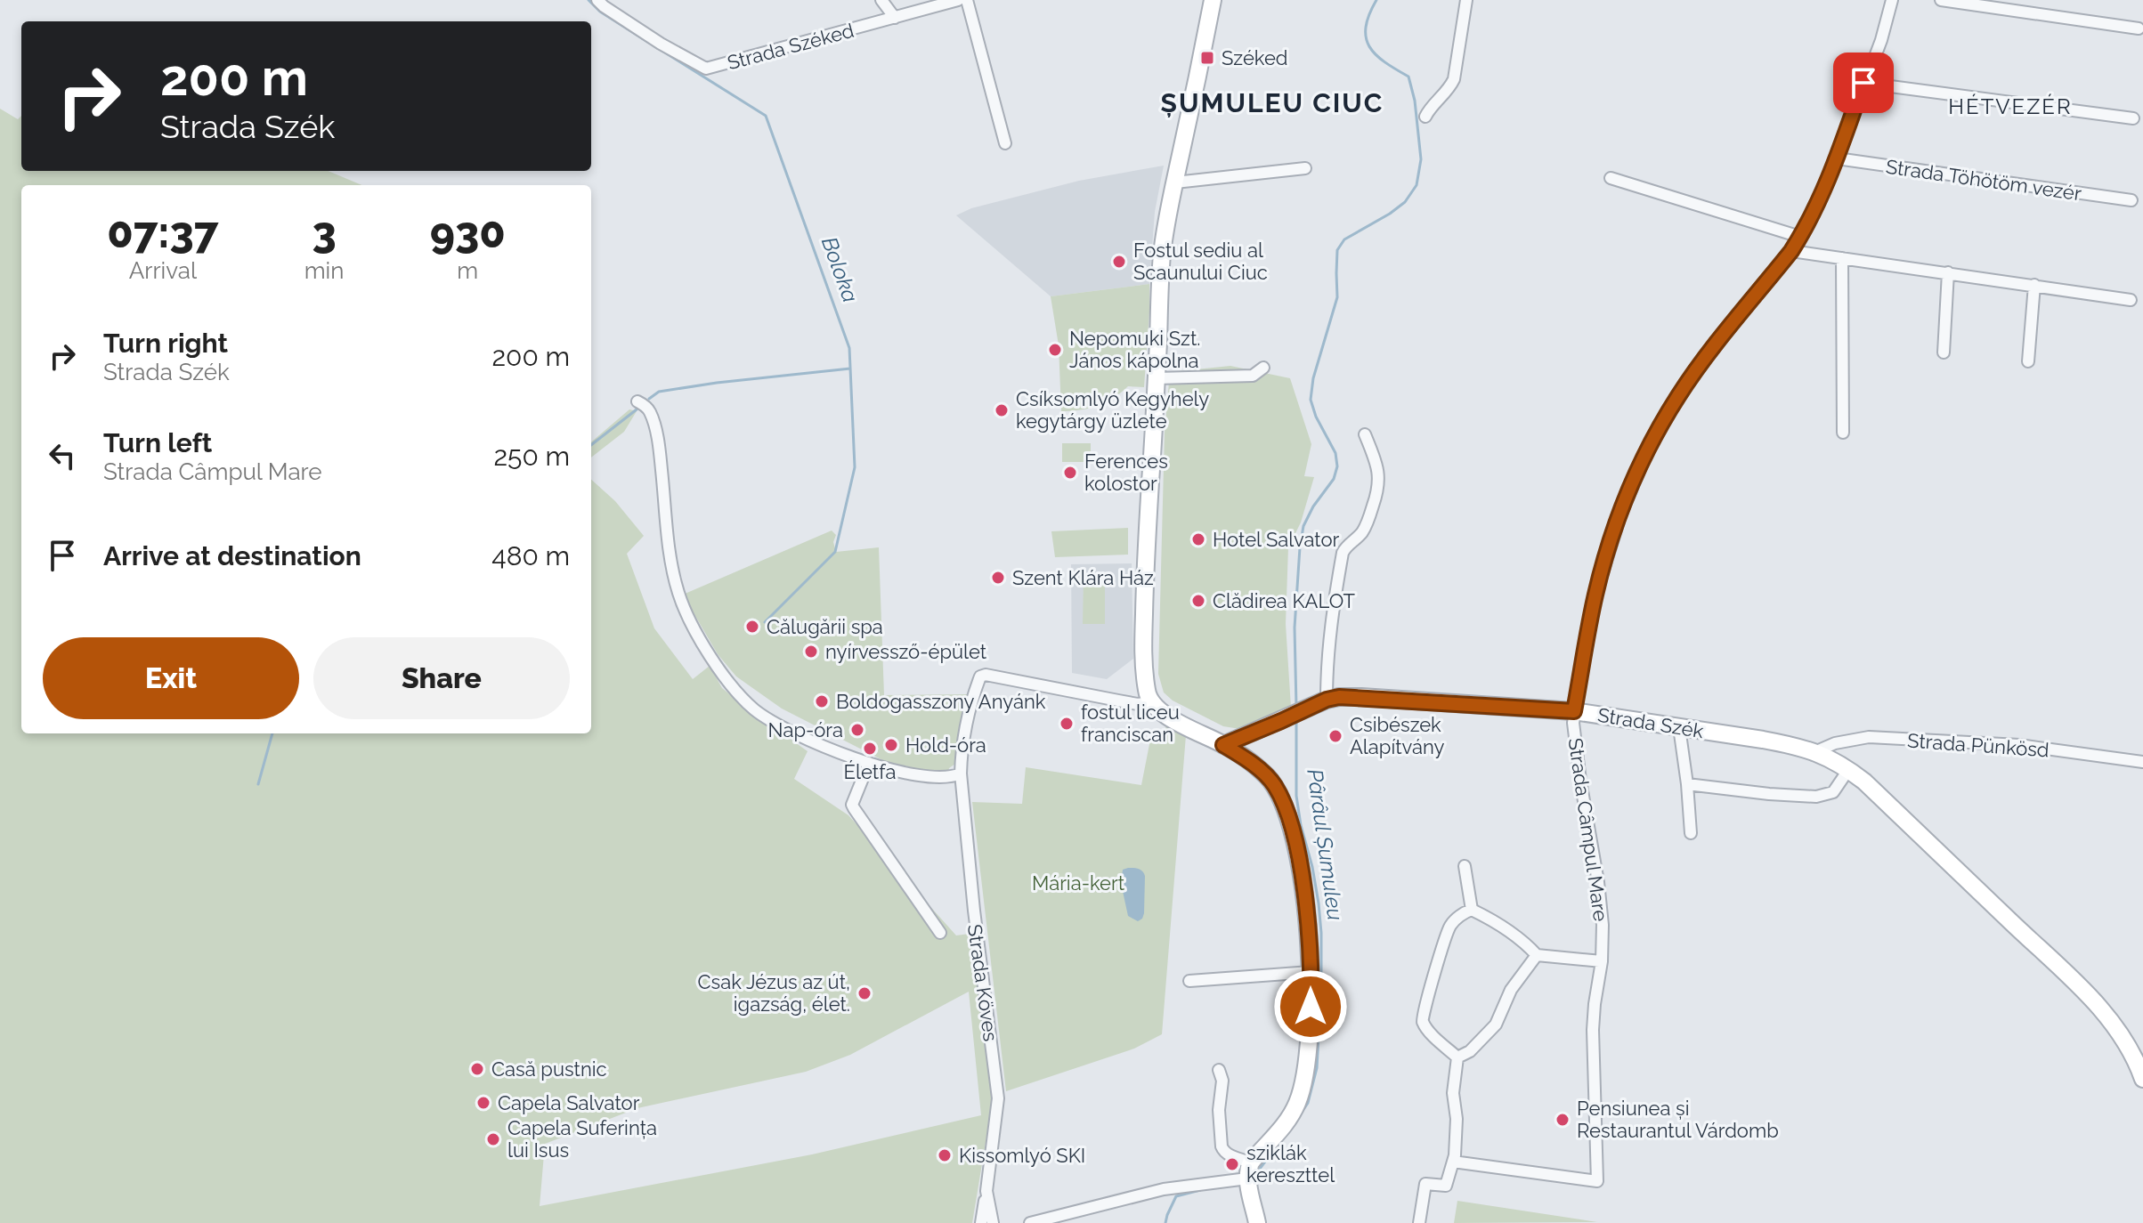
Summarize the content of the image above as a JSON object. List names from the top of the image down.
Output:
{
  "streets": {
    "street": [
      "Strada Széked",
      "Strada Töhötöm vezér",
      "Strada Szék",
      "Strada Pünkösd",
      "Strada Câmpul Mare",
      "Strada Köves"
    ]
  },
  "crossings": [
    ["Strada Töhötöm vezér", "Strada Câmpul Mare"],
    ["Strada Szék", "Strada Pünkösd"],
    ["Strada Szék", "Strada Câmpul Mare"]
  ],
  "districts": ["ȘUMULEU CIUC", "HÉTVEZÉR"],
  "water": ["Boloka", "Pârâul Șumuleu"],
  "parks": ["Mária-kert"],
  "places": {
    "transit": ["Széked"],
    "other": [
      "Fostul sediu al Scaunului Ciuc",
      "Nepomuki Szt. János kápolna",
      "Csíksomlyó Kegyhely kegytárgy üzlete",
      "Ferences kolostor",
      "Hotel Salvator",
      "Szent Klára Ház",
      "Clădirea KALOT",
      "Călugării spa",
      "nyírvessző-épület",
      "Boldogasszony Anyánk",
      "fostul liceu franciscan",
      "Nap-óra",
      "Csibészek Alapítvány",
      "Hold-óra",
      "Életfa",
      "Csak Jézus az út, igazság, élet.",
      "Casă pustnic",
      "Capela Salvator",
      "Pensiunea și Restaurantul Várdomb",
      "Capela Suferința lui Isus",
      "Kissomlyó SKI",
      "sziklák kereszttel"
    ]
  },
  "page": {
    "turn": ["200 m", "Strada Szék"],
    "eta": [
      "07:37",
      "Arrival",
      "3",
      "min",
      "930",
      "m"
    ],
    "list": [
      {
        "name": "Turn right",
        "note": "Strada Szék",
        "value": "200 m"
      },
      {
        "name": "Turn left",
        "note": "Strada Câmpul Mare",
        "value": "250 m"
      },
      {
        "name": "Arrive at destination",
        "value": "480 m"
      }
    ],
    "buttons": ["Exit", "Share"]
  }
}
